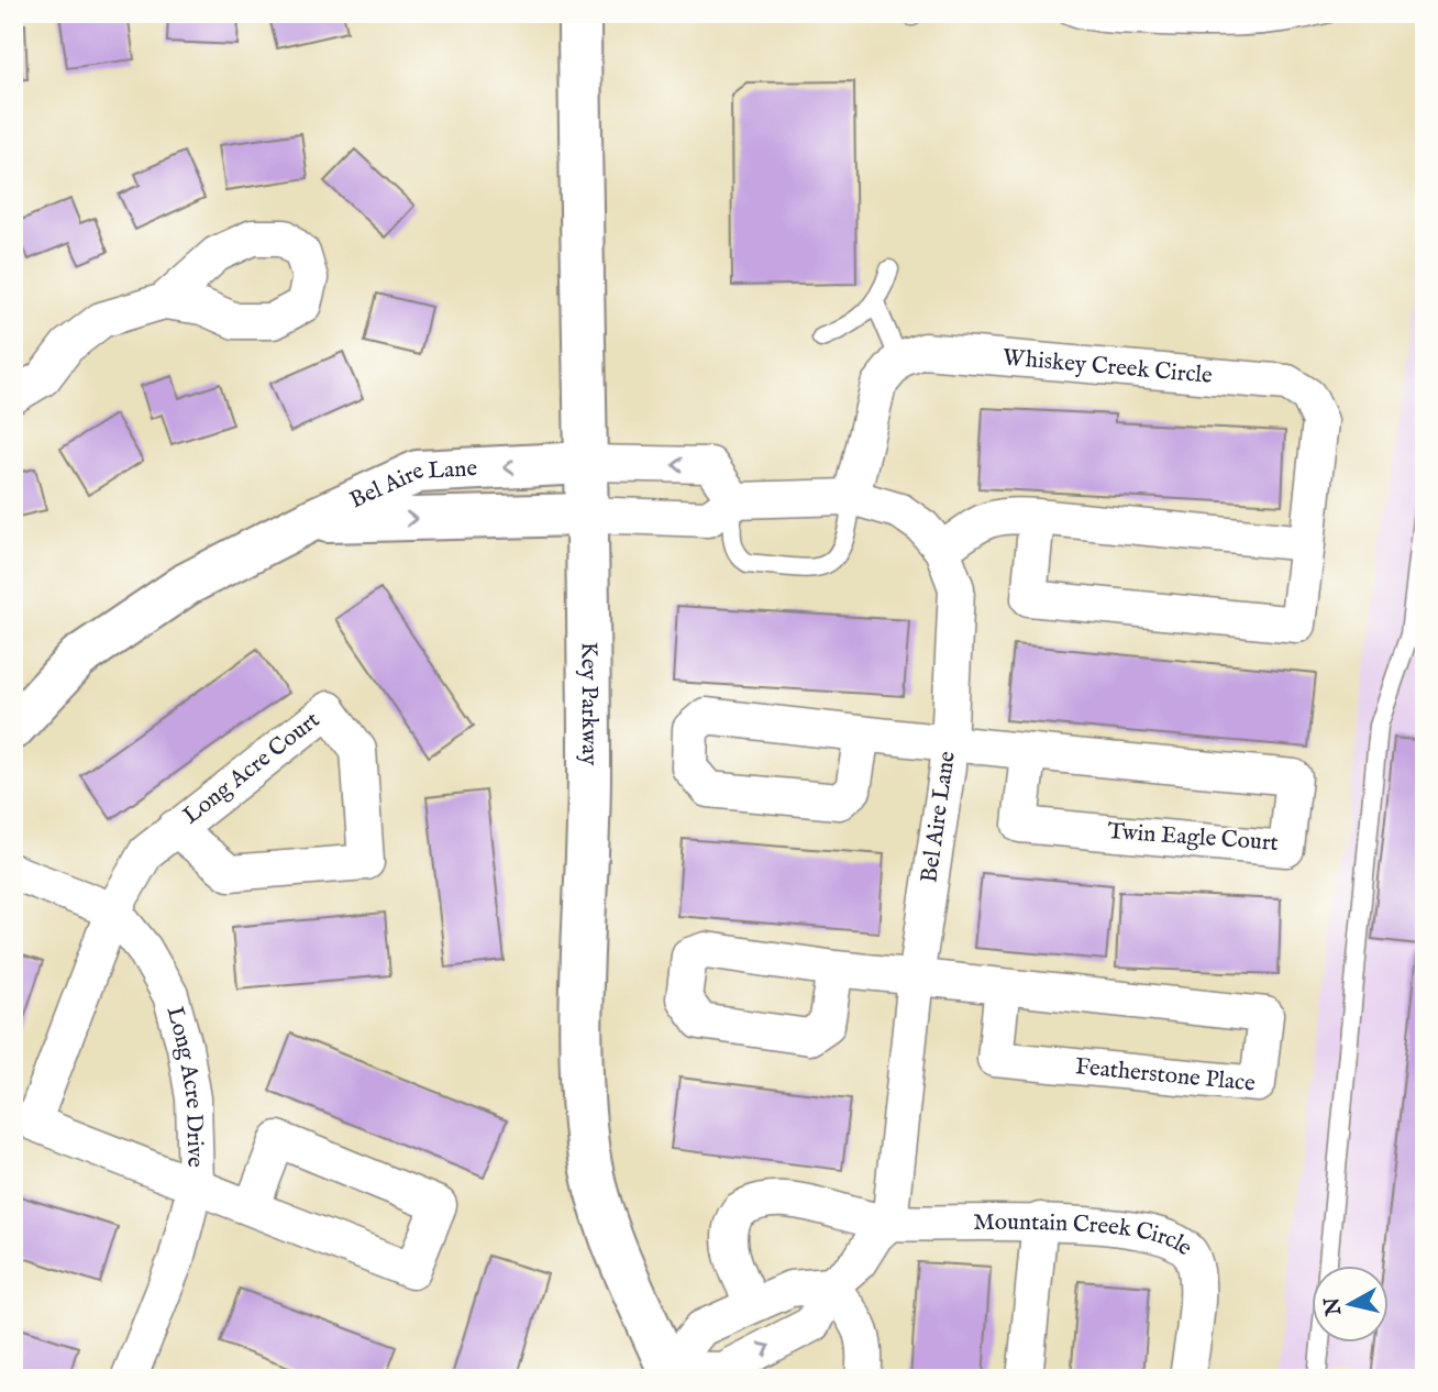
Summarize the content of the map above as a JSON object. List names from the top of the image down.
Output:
{
  "streets": {
    "street": [
      "Whiskey Creek Circle",
      "Bel Aire Lane",
      "Key Parkway",
      "Long Acre Court",
      "Twin Eagle Court",
      "Featherstone Place",
      "Long Acre Drive",
      "Mountain Creek Circle"
    ]
  },
  "crossings": [
    ["Bel Aire Lane", "Key Parkway"],
    ["Bel Aire Lane", "Twin Eagle Court"],
    ["Bel Aire Lane", "Featherstone Place"],
    ["Bel Aire Lane", "Mountain Creek Circle"],
    ["Long Acre Court", "Long Acre Drive"]
  ],
  "north": "left"
}
